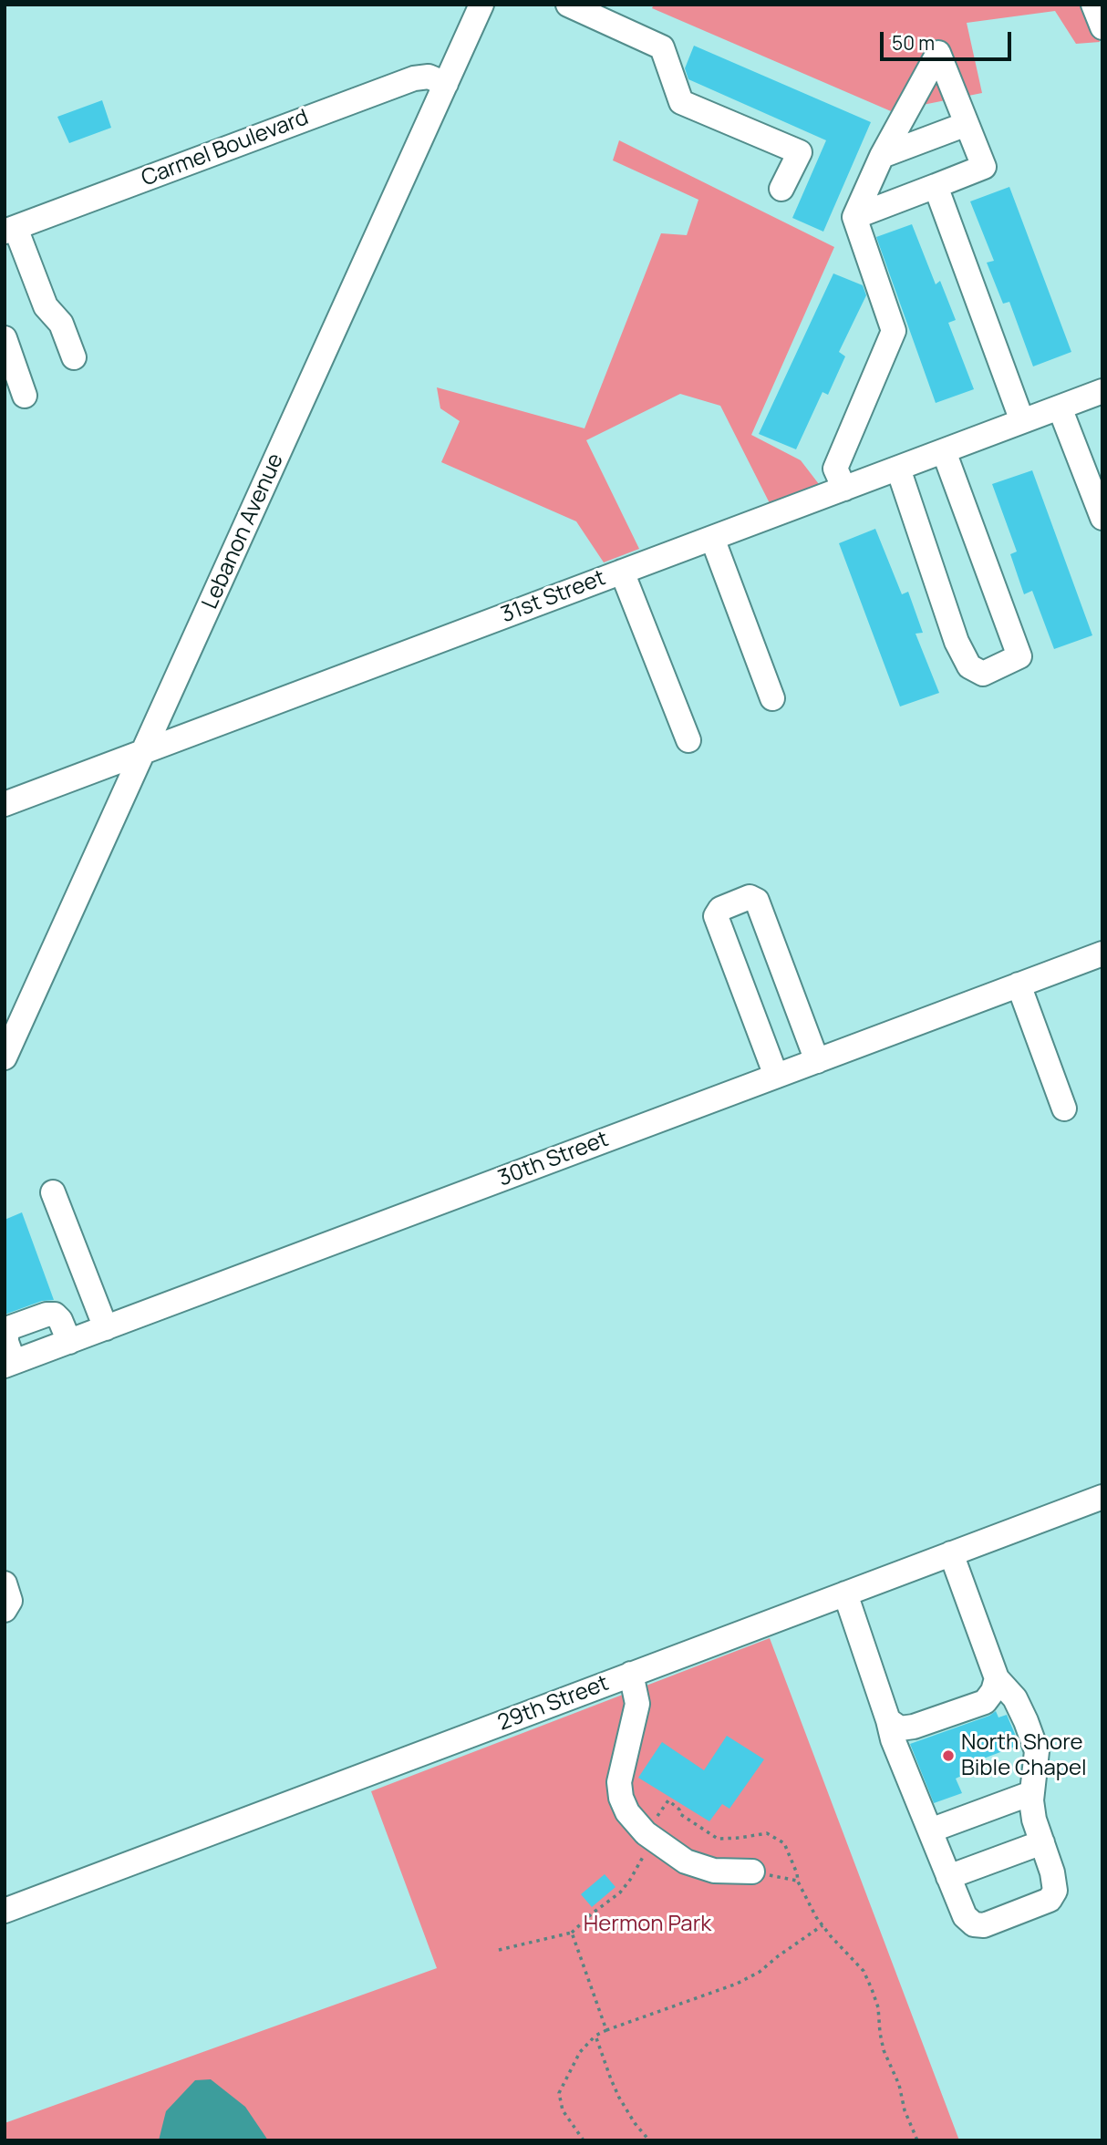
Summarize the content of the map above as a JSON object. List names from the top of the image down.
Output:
{
  "streets": {
    "street": [
      "Carmel Boulevard",
      "Lebanon Avenue",
      "31st Street",
      "30th Street",
      "29th Street"
    ]
  },
  "crossings": [
    ["Carmel Boulevard", "Lebanon Avenue"],
    ["Lebanon Avenue", "31st Street"]
  ],
  "parks": ["Hermon Park"],
  "places": ["North Shore Bible Chapel"],
  "scale_bar": "50 m"
}
